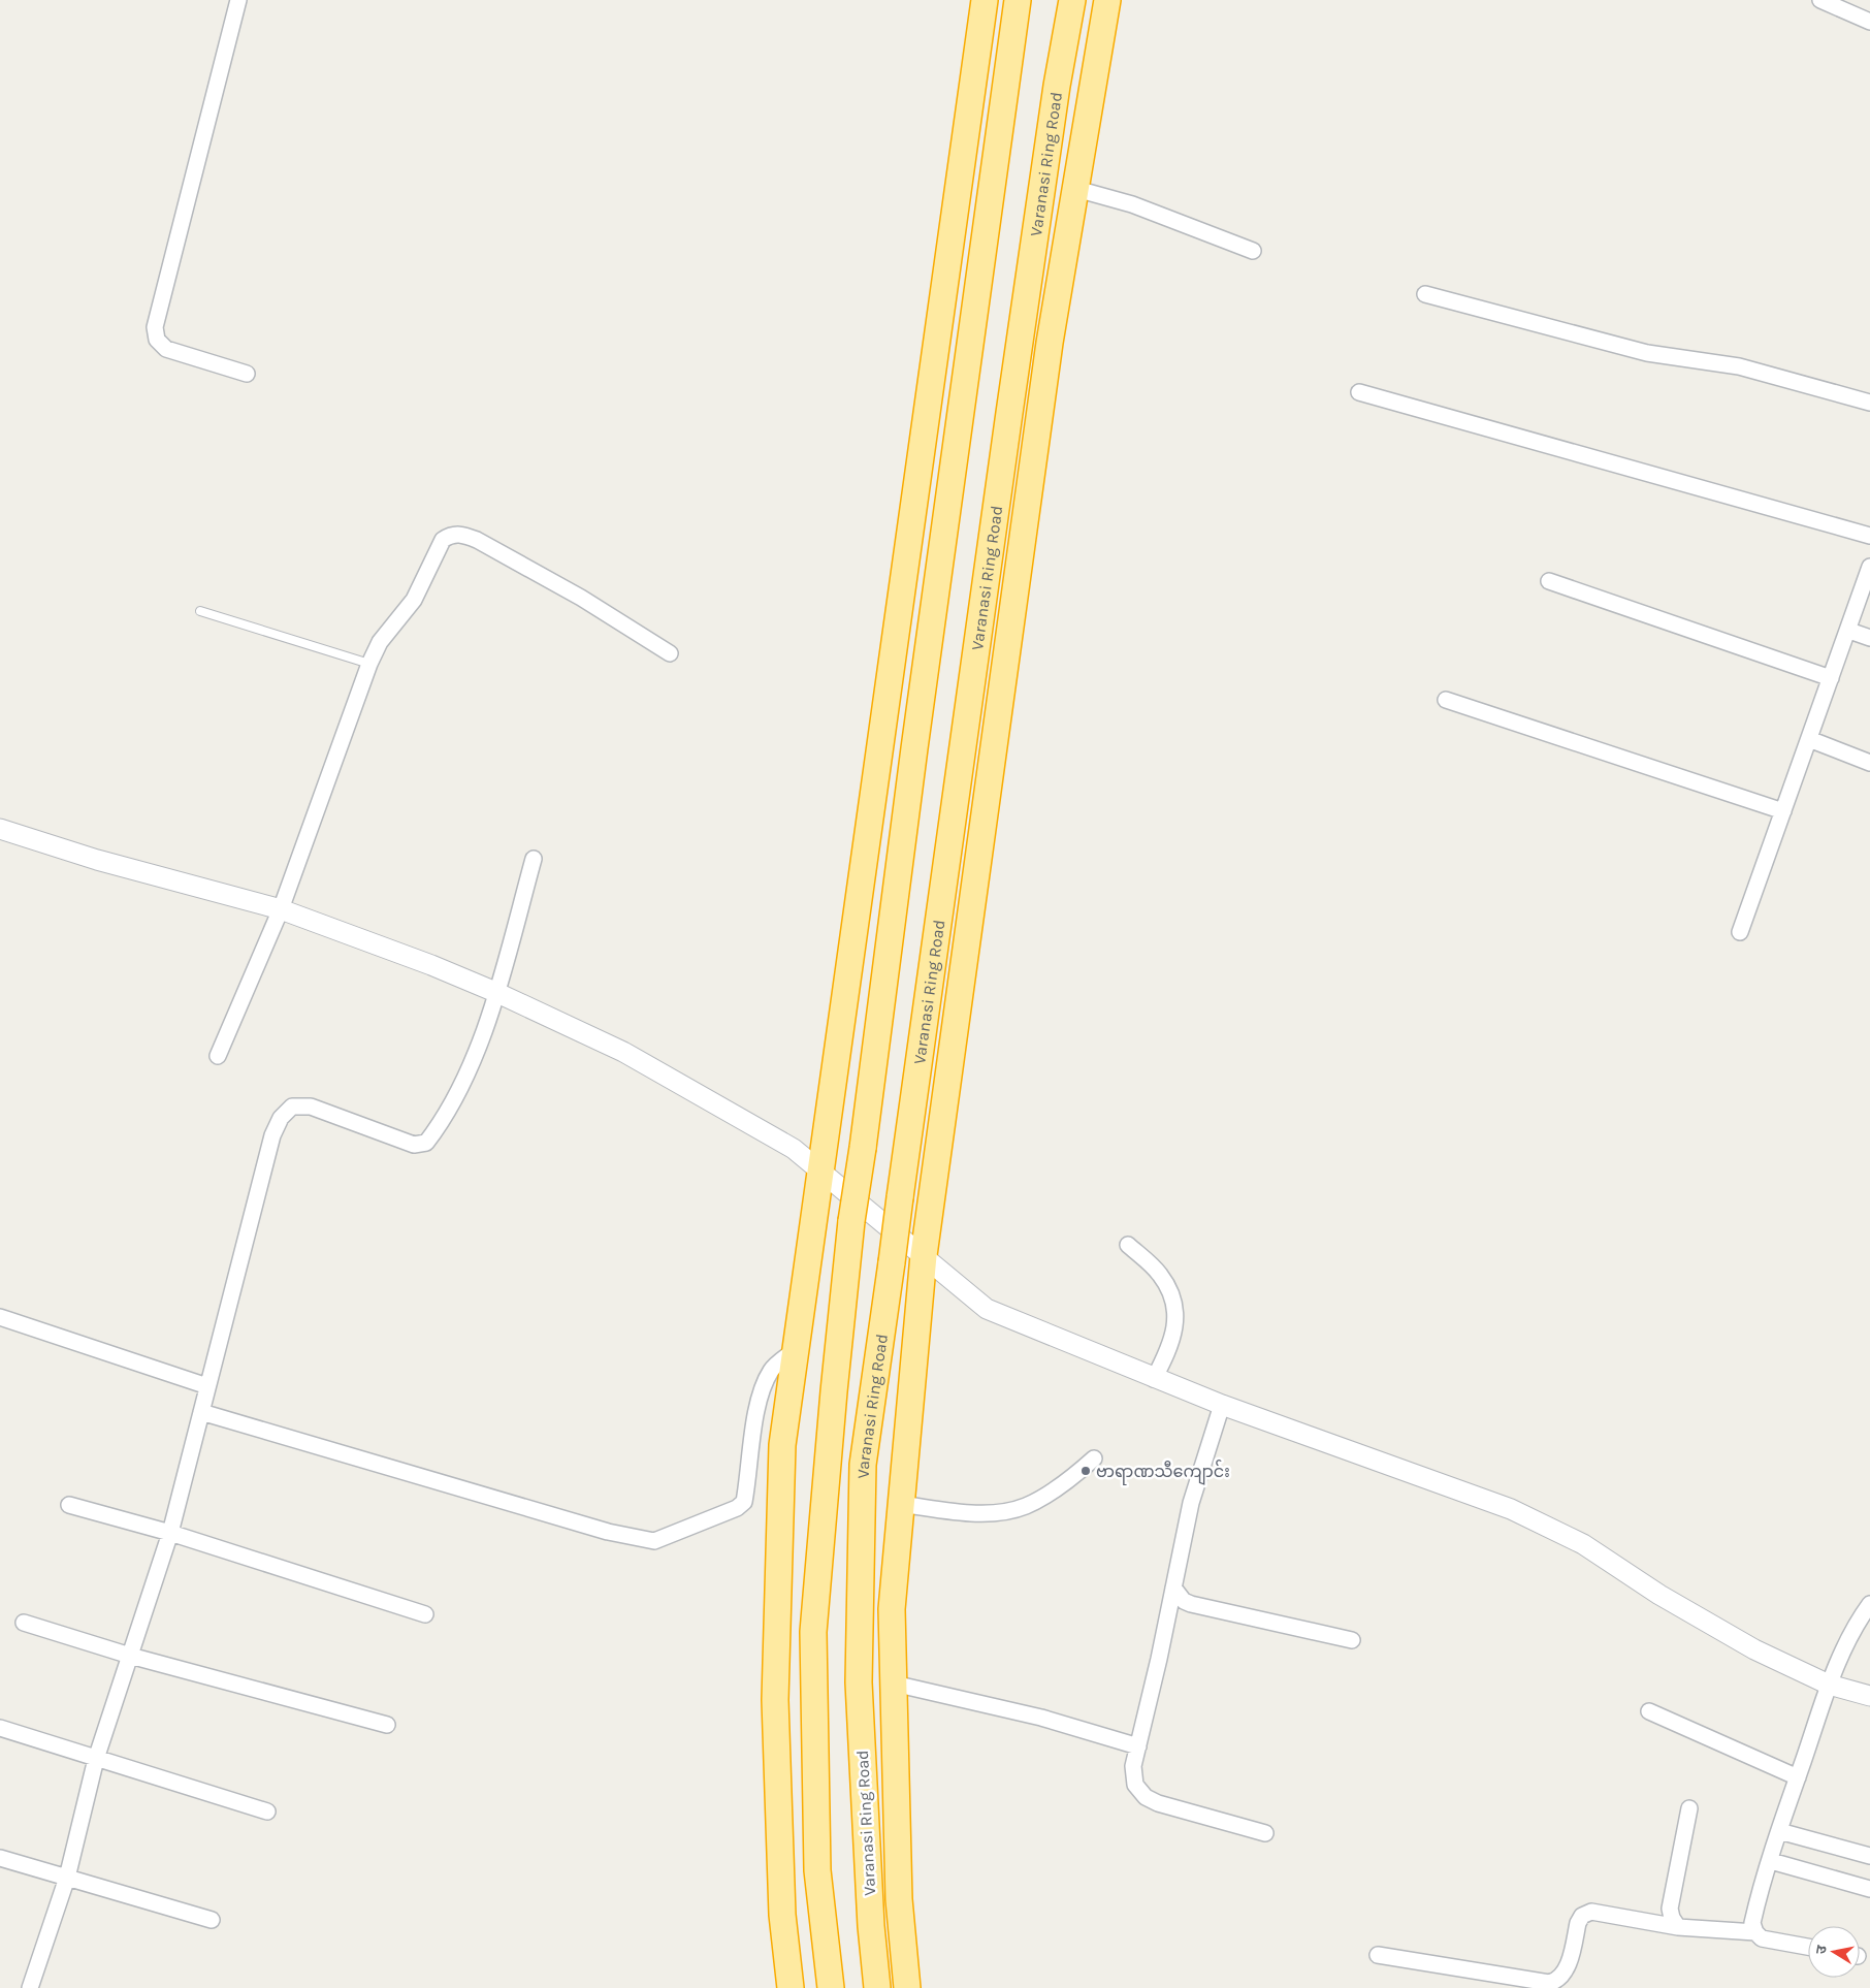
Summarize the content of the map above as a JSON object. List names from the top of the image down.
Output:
{
  "streets": {
    "highway": ["Varanasi Ring Road"]
  },
  "places": ["ဗာရာဏသီကျောင်း"],
  "north": "left"
}
